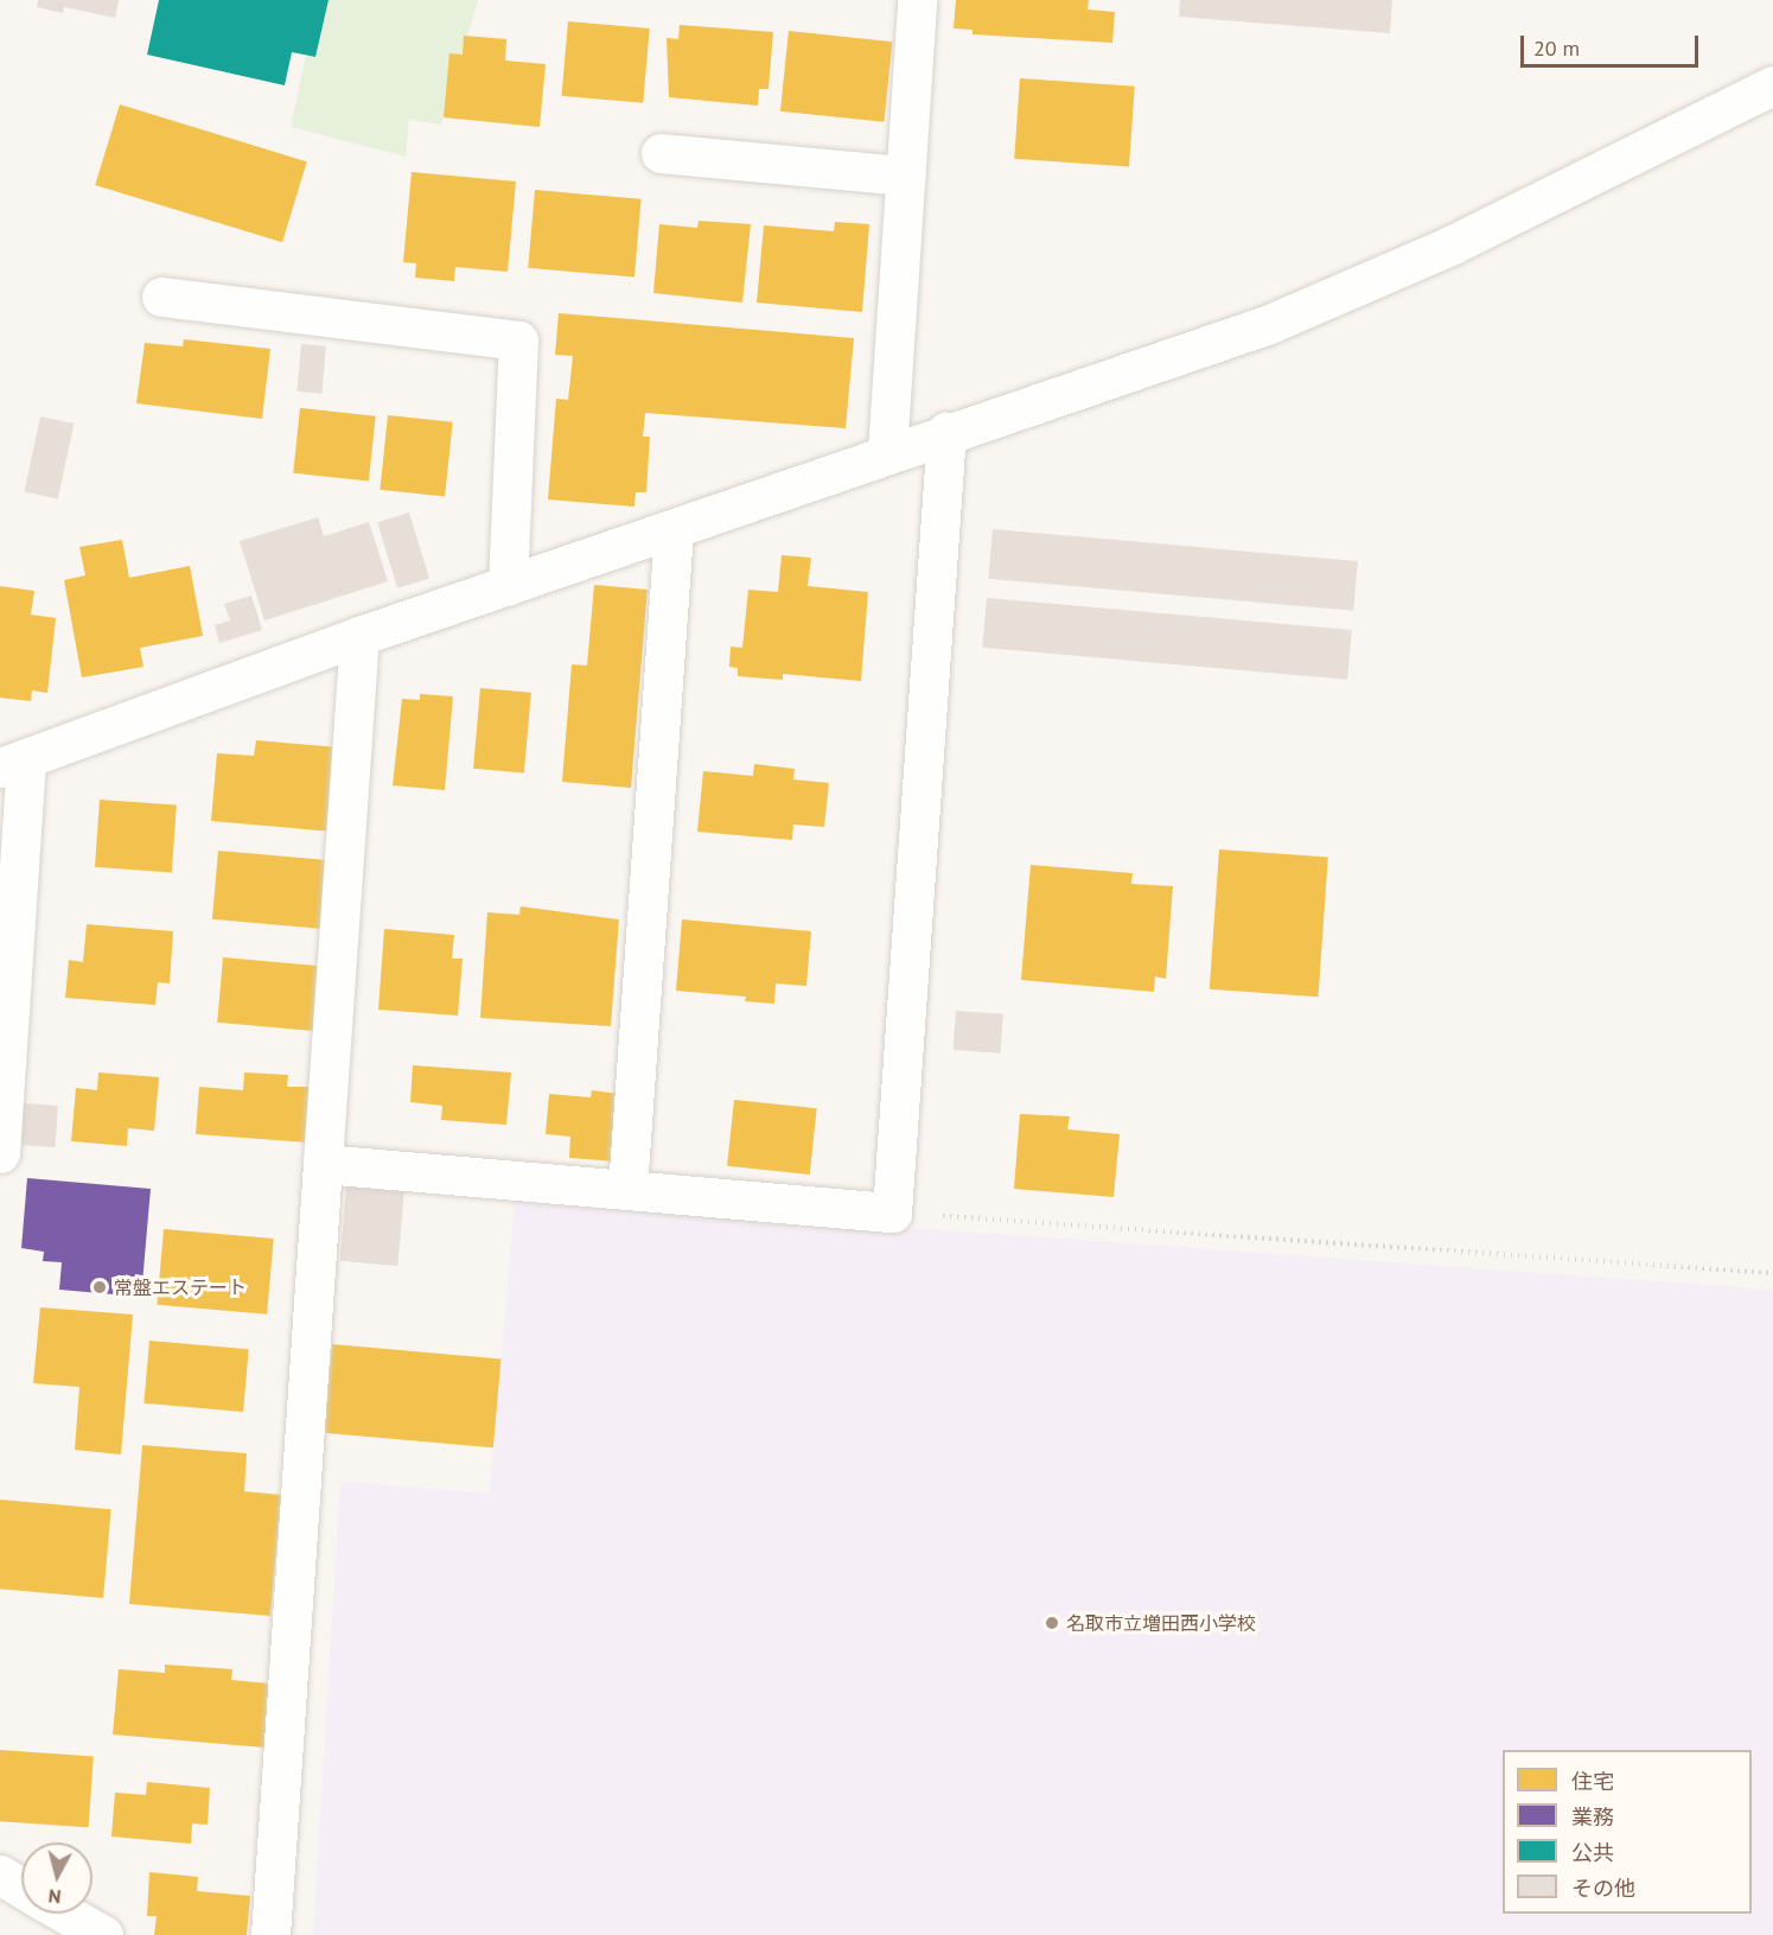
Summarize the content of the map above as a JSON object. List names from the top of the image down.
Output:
{
  "places": ["常盤エステート", "名取市立増田西小学校"],
  "legend": [
    "住宅",
    "業務",
    "公共",
    "その他"
  ],
  "scale_bar": "20 m",
  "north": "bottom"
}
